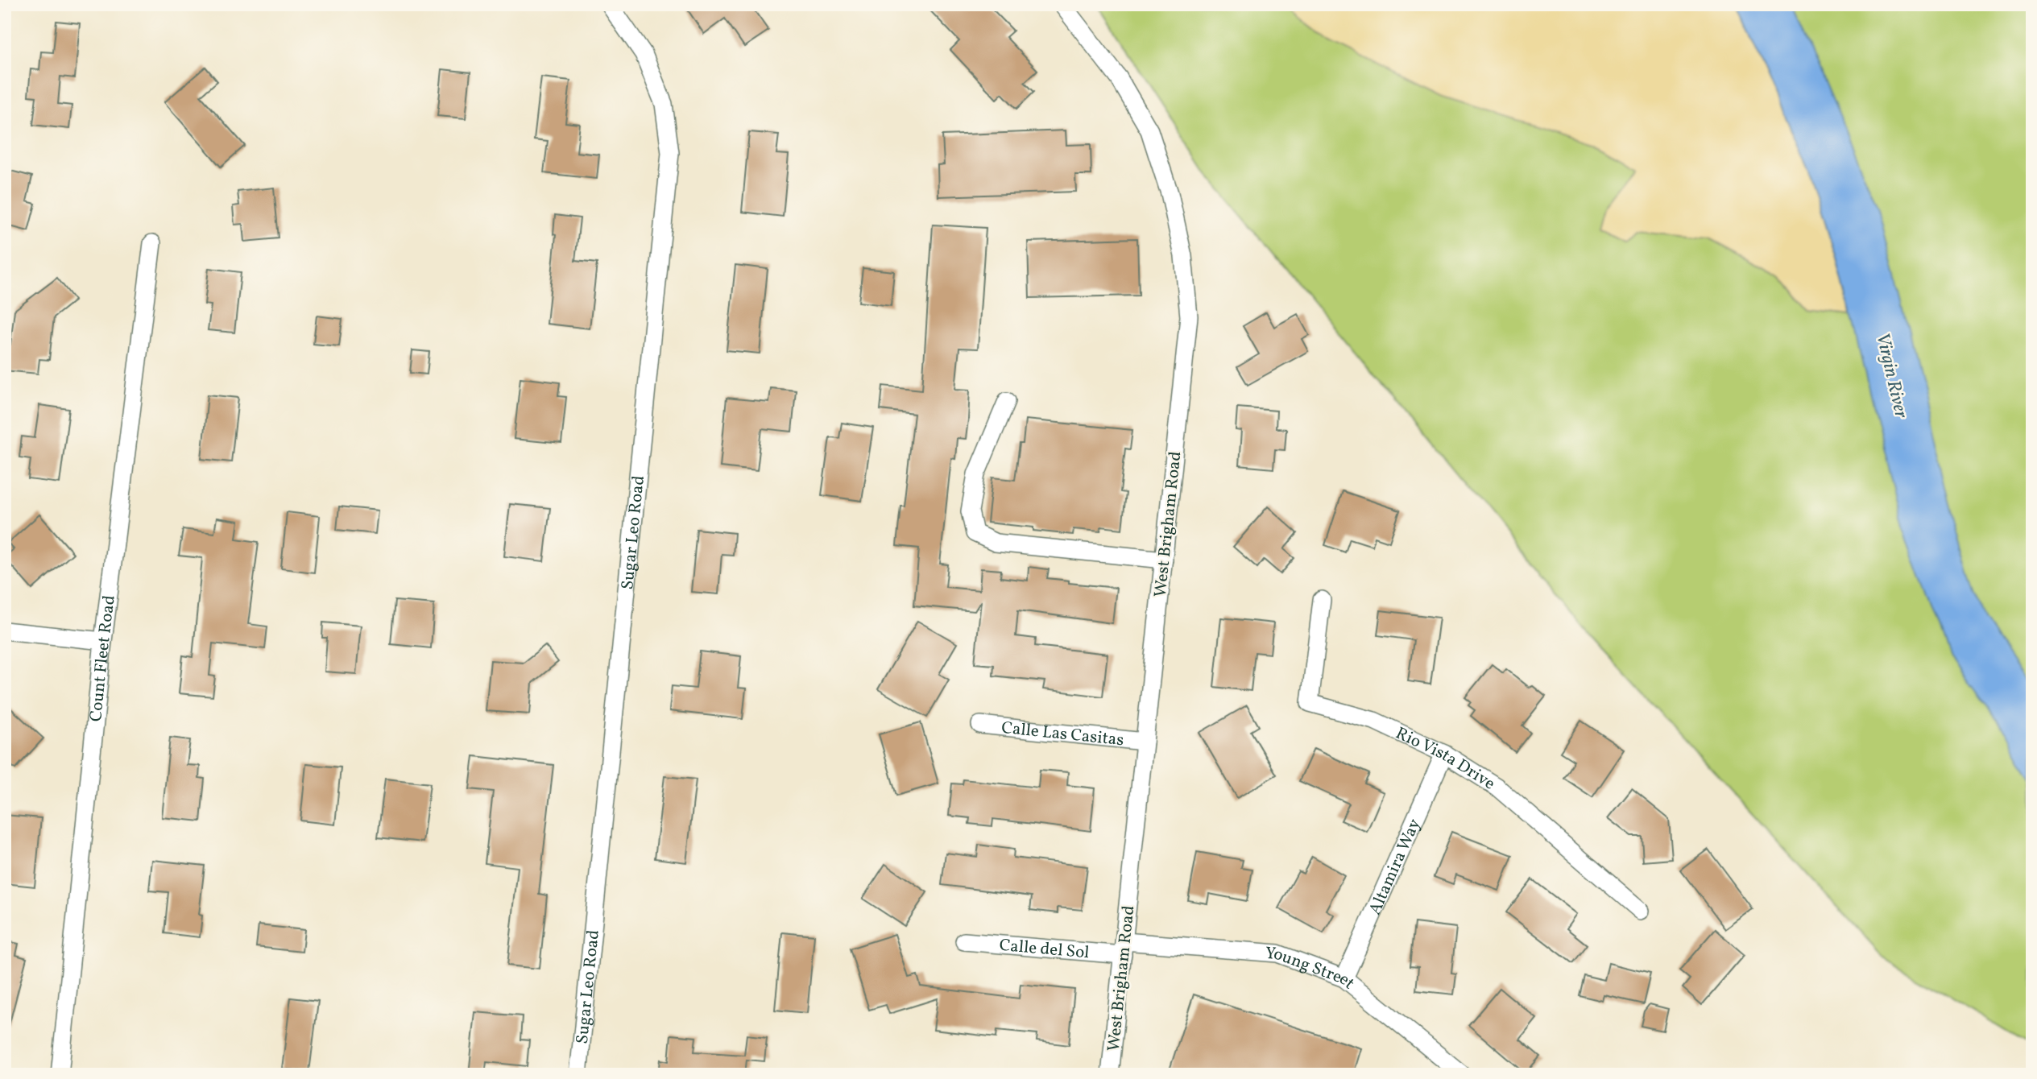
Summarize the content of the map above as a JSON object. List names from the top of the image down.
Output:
{
  "streets": {
    "street": [
      "West Brigham Road",
      "Sugar Leo Road",
      "Count Fleet Road",
      "Calle Las Casitas",
      "Rio Vista Drive",
      "Altamira Way",
      "Calle del Sol",
      "Young Street"
    ]
  },
  "crossings": [
    ["West Brigham Road", "Calle Las Casitas"],
    ["West Brigham Road", "Calle del Sol"],
    ["West Brigham Road", "Young Street"],
    ["Rio Vista Drive", "Altamira Way"],
    ["Altamira Way", "Young Street"],
    ["Calle del Sol", "Young Street"]
  ],
  "water": ["Virgin River"]
}
